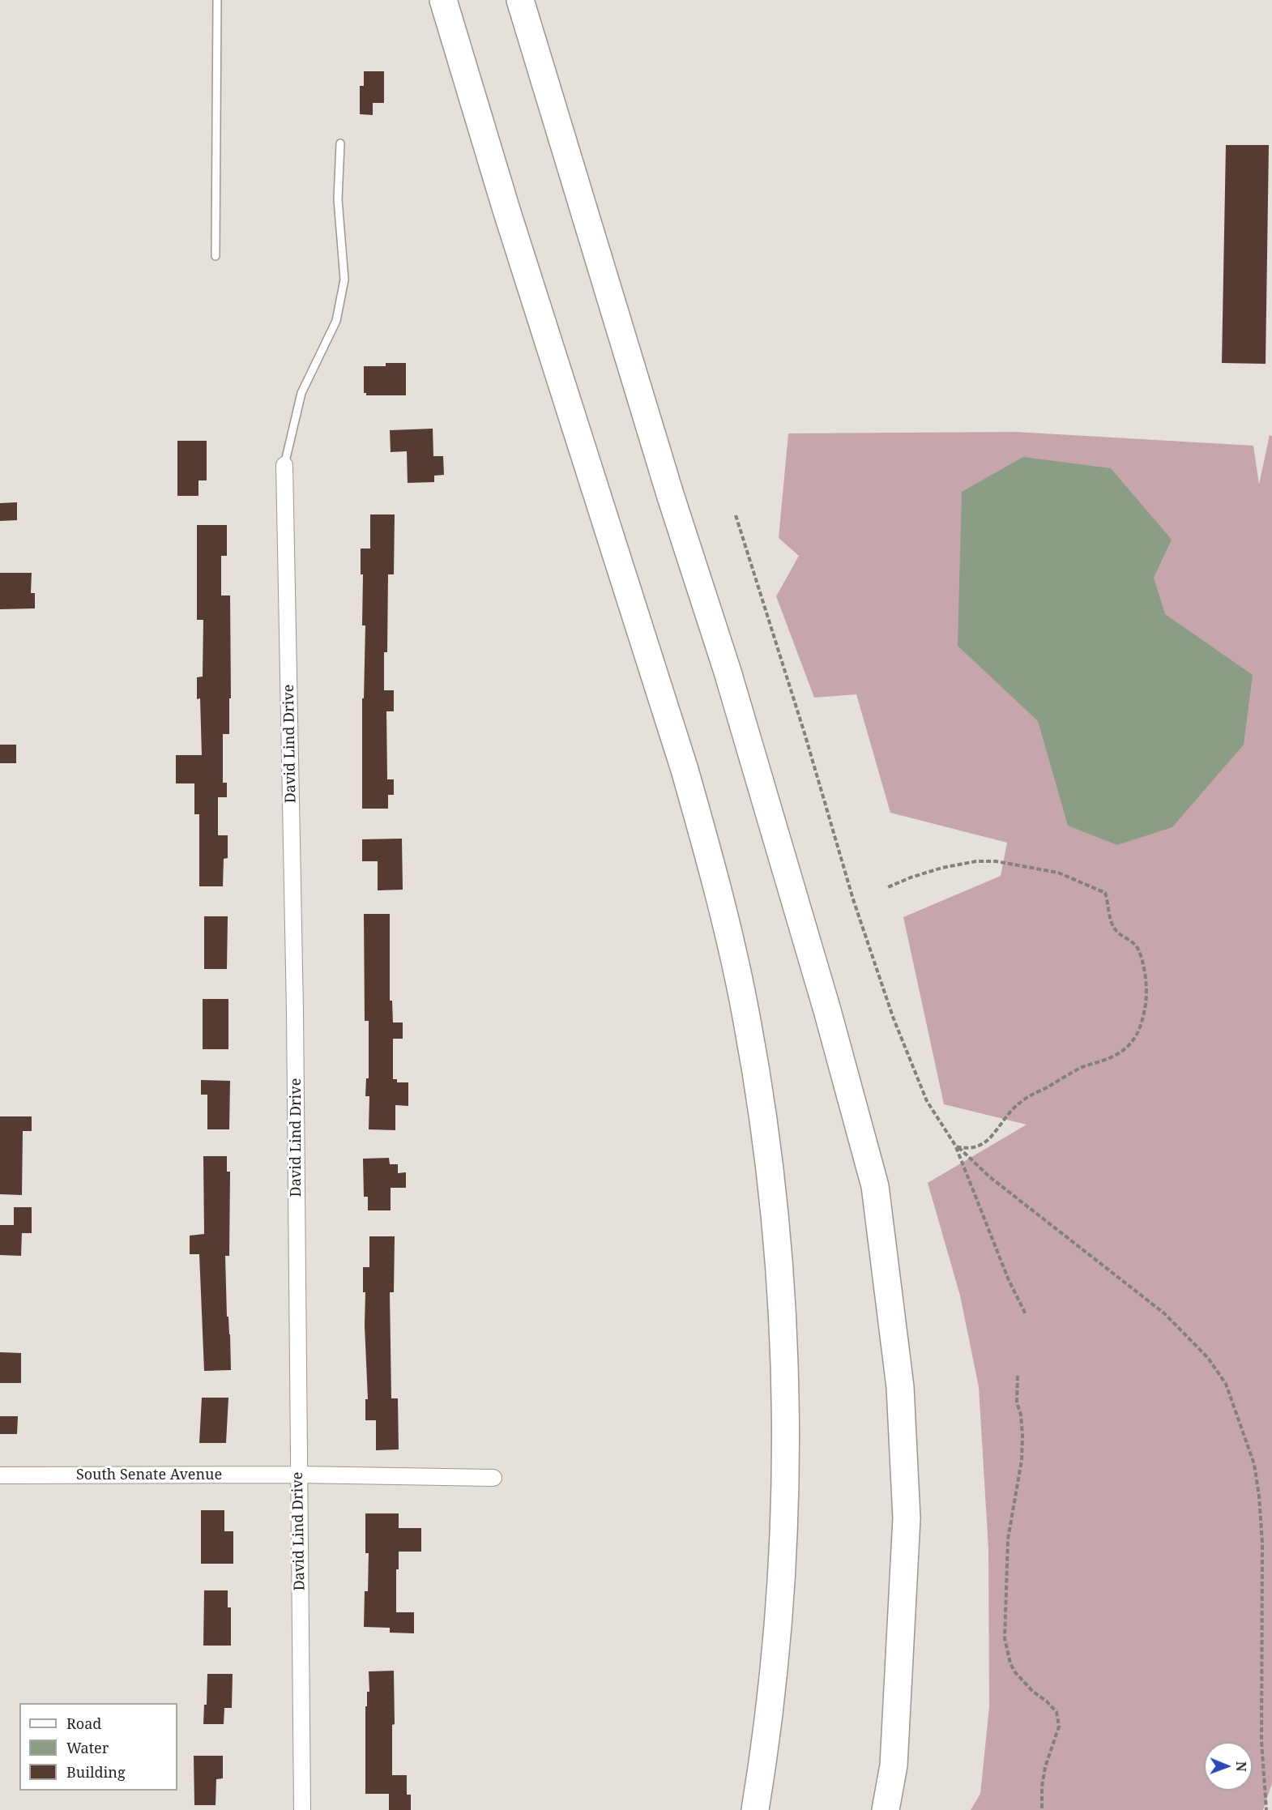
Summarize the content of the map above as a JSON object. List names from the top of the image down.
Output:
{
  "streets": {
    "street": ["David Lind Drive", "South Senate Avenue"]
  },
  "crossings": [
    ["David Lind Drive", "South Senate Avenue"]
  ],
  "legend": ["Road", "Water", "Building"],
  "north": "right"
}
